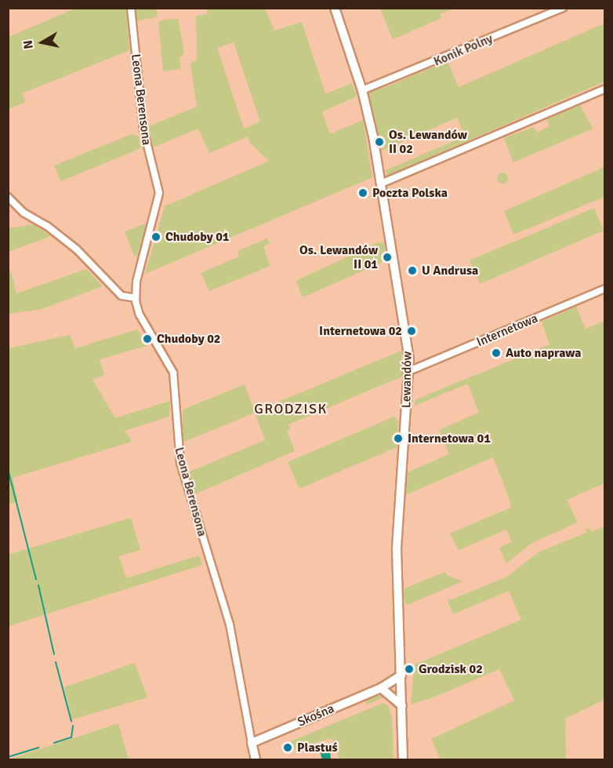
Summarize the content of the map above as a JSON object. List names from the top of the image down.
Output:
{
  "streets": {
    "street": [
      "Konik Polny",
      "Leona Berensona",
      "Internetowa",
      "Lewandów",
      "Skośna"
    ]
  },
  "crossings": [
    ["Konik Polny", "Lewandów"],
    ["Leona Berensona", "Skośna"],
    ["Internetowa", "Lewandów"],
    ["Lewandów", "Skośna"]
  ],
  "districts": ["GRODZISK"],
  "places": [
    "Os. Lewandów II 02",
    "Poczta Polska",
    "Chudoby 01",
    "Os. Lewandów II 01",
    "U Andrusa",
    "Internetowa 02",
    "Chudoby 02",
    "Auto naprawa",
    "Internetowa 01",
    "Grodzisk 02",
    "Plastuś"
  ],
  "north": "left"
}
